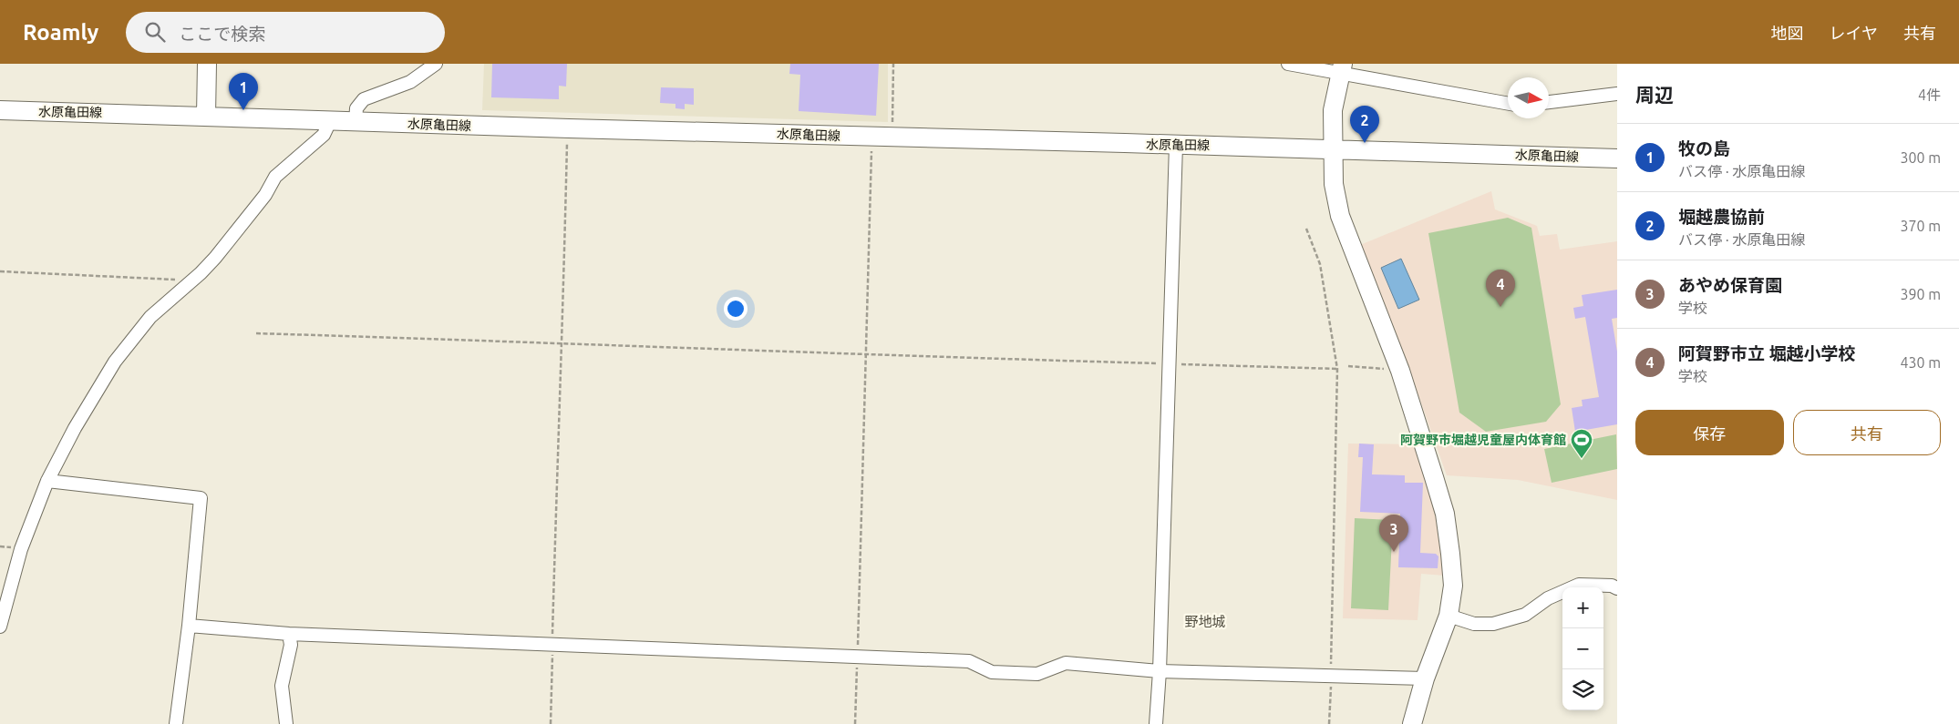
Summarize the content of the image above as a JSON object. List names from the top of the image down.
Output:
{
  "streets": {
    "main road": ["水原亀田線"]
  },
  "districts": ["野地城"],
  "places": {
    "sports": ["阿賀野市堀越児童屋内体育館"]
  },
  "north": "right",
  "page": {
    "header": "Roamly",
    "search": "ここで検索",
    "nav": ["地図", "レイヤ", "共有"],
    "heading": ["周辺", "4件"],
    "pins": [
      "1",
      "2",
      "4",
      "3"
    ],
    "list": [
      {
        "mark": "1",
        "name": "牧の島",
        "note": "バス停 · 水原亀田線",
        "value": "300 m"
      },
      {
        "mark": "2",
        "name": "堀越農協前",
        "note": "バス停 · 水原亀田線",
        "value": "370 m"
      },
      {
        "mark": "3",
        "name": "あやめ保育園",
        "note": "学校",
        "value": "390 m"
      },
      {
        "mark": "4",
        "name": "阿賀野市立 堀越小学校",
        "note": "学校",
        "value": "430 m"
      }
    ],
    "buttons": ["保存", "共有"],
    "map_buttons": ["+", "−"]
  }
}
